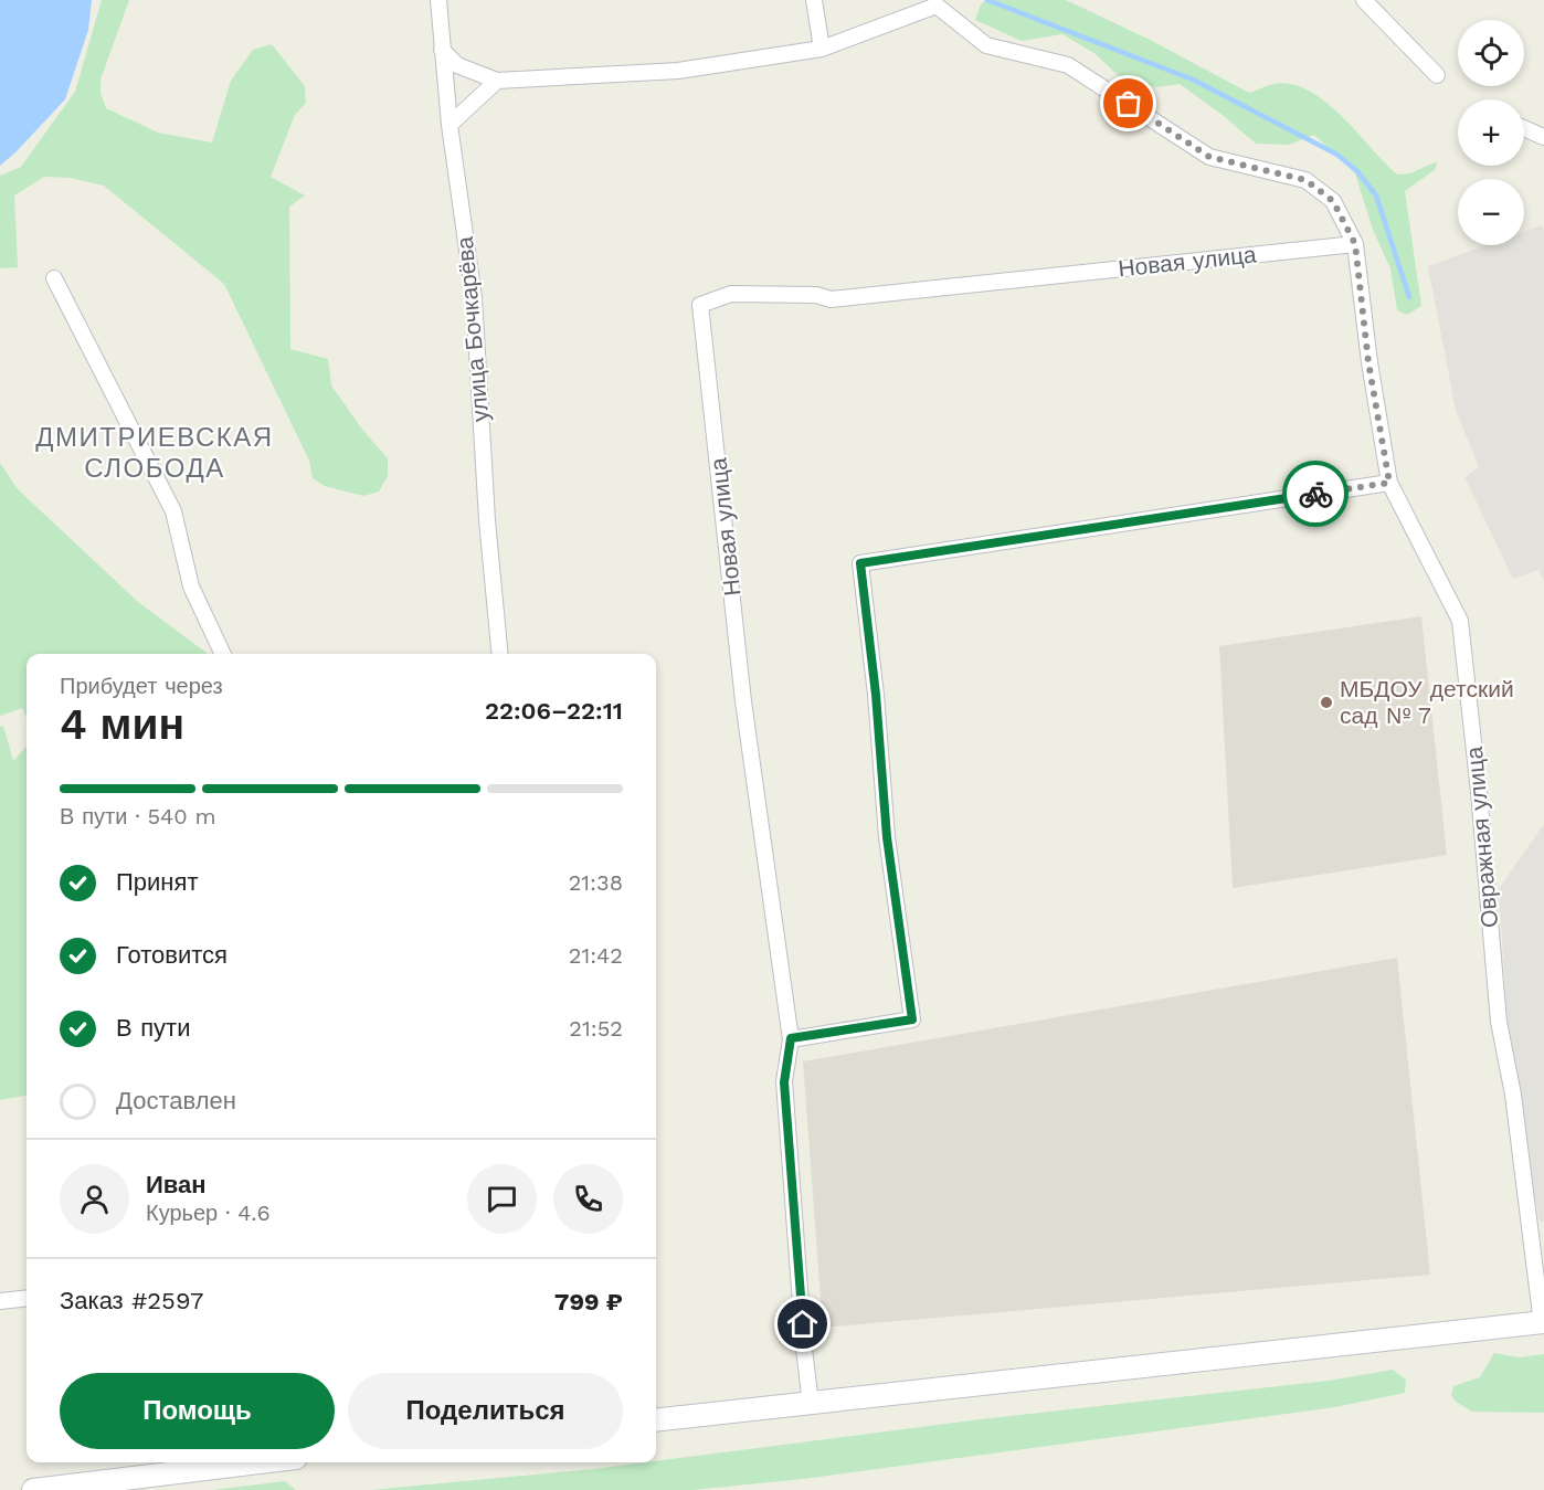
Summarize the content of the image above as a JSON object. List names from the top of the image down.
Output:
{
  "streets": {
    "street": ["Новая улица", "улица Бочкарёва", "Овражная улица"]
  },
  "crossings": [
    ["Новая улица", "Овражная улица"]
  ],
  "districts": ["ДМИТРИЕВСКАЯ СЛОБОДА"],
  "places": ["МБДОУ детский сад № 7"],
  "page": {
    "map_buttons": ["+", "−"],
    "heading": ["4 мин", "Прибудет через", "22:06–22:11"],
    "panel": [
      "Иван",
      "Курьер · 4.6",
      "Заказ #2597",
      "799 ₽"
    ],
    "bar": "В пути · 540 m",
    "list": [
      ["Принят", "21:38"],
      ["Готовится", "21:42"],
      ["В пути", "21:52"],
      "Доставлен"
    ],
    "buttons": ["Помощь", "Поделиться"]
  }
}
